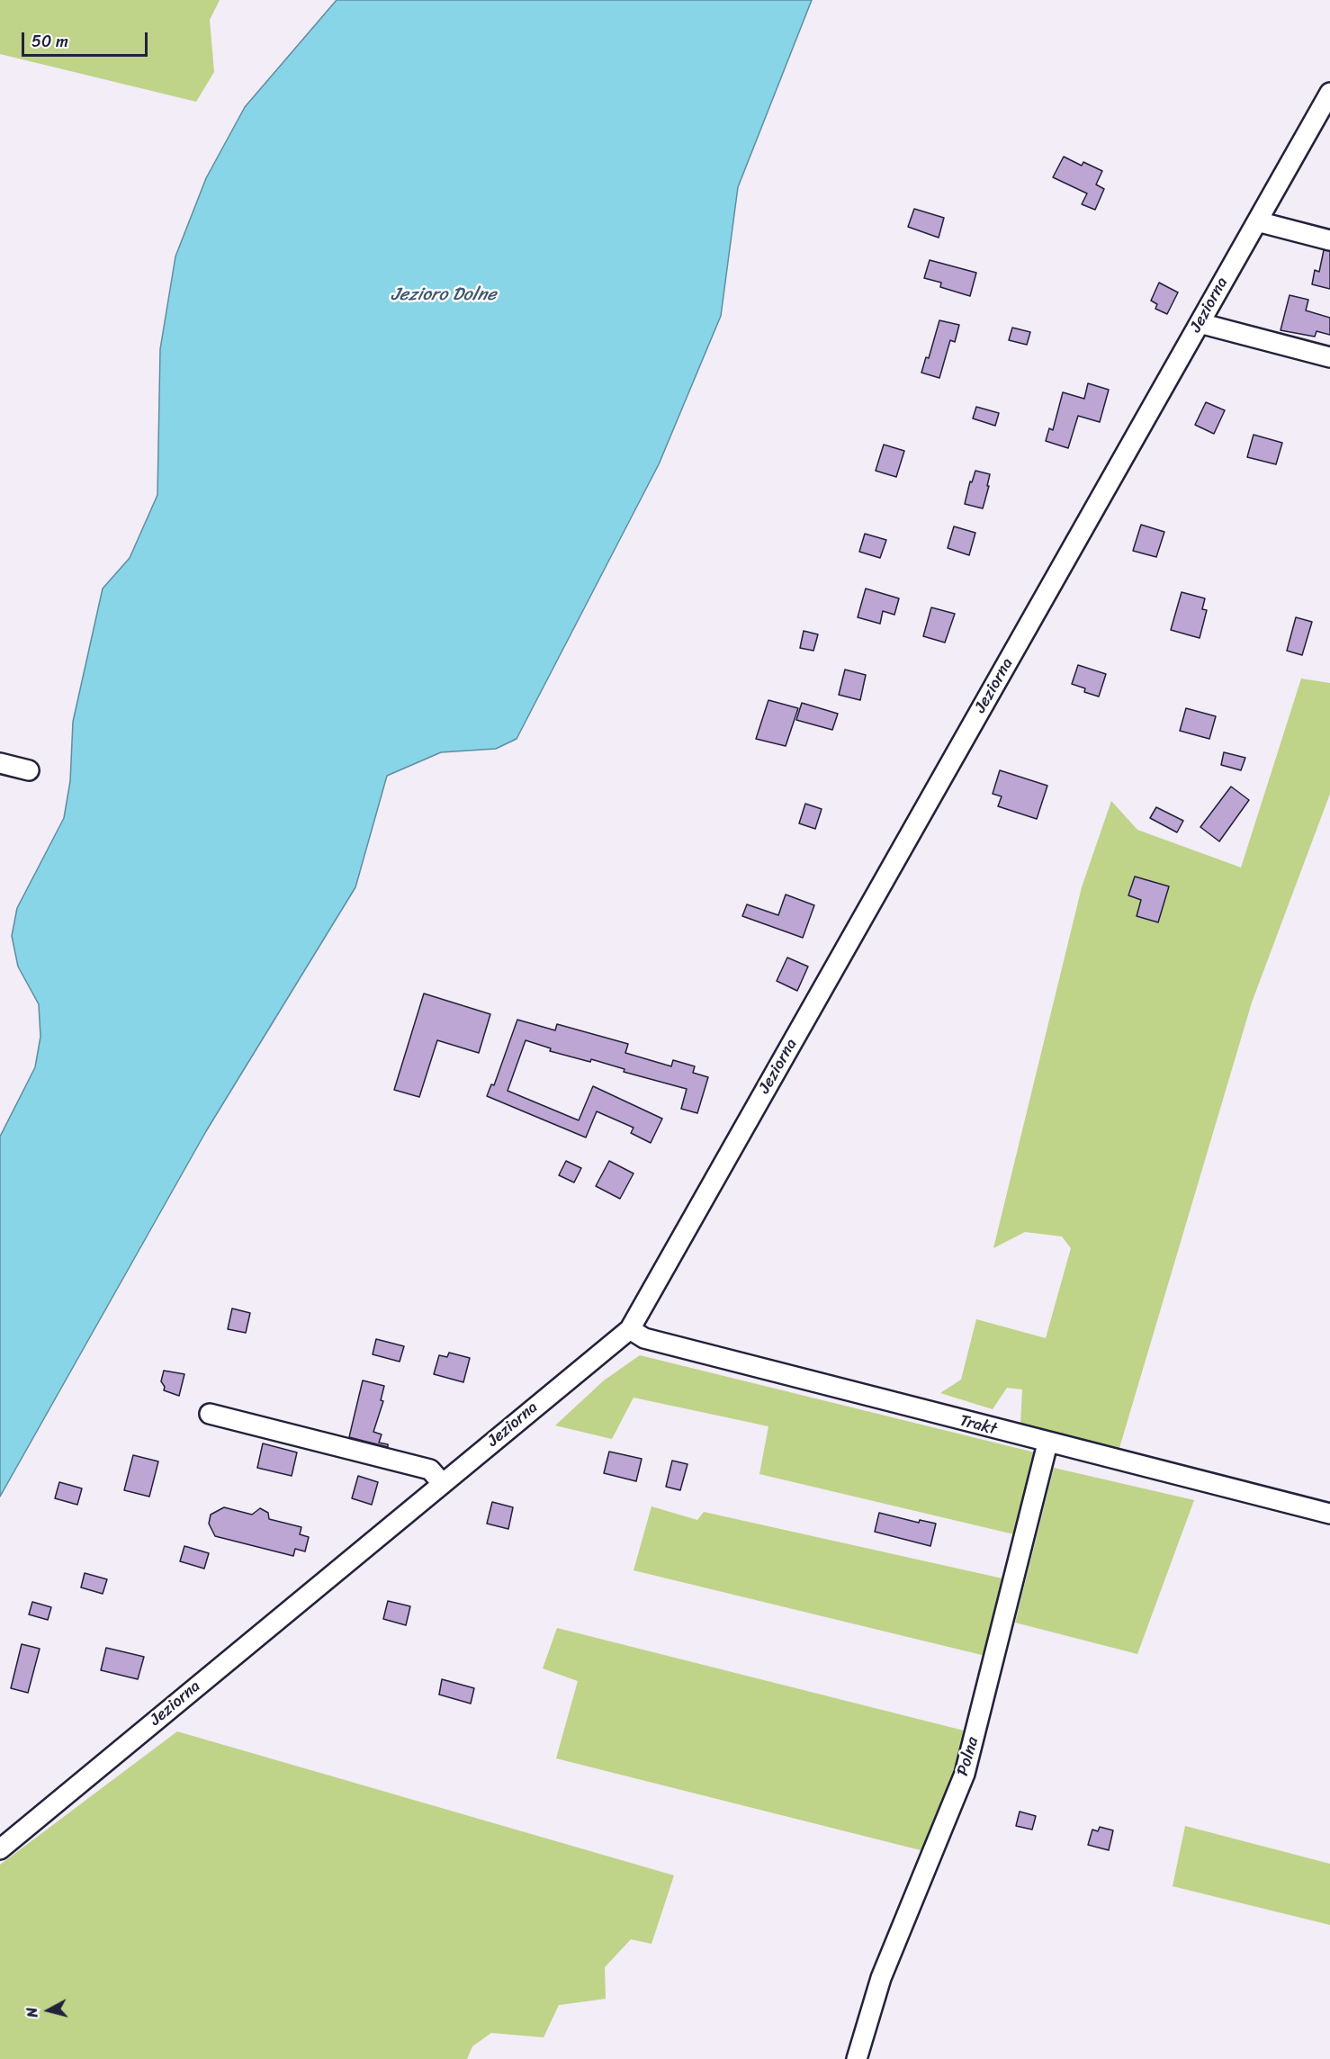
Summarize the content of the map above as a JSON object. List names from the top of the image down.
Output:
{
  "streets": {
    "street": ["Jeziorna", "Trakt", "Polna"]
  },
  "crossings": [
    ["Jeziorna", "Trakt"],
    ["Trakt", "Polna"]
  ],
  "water": ["Jezioro Dolne"],
  "scale_bar": "50 m",
  "north": "left"
}
